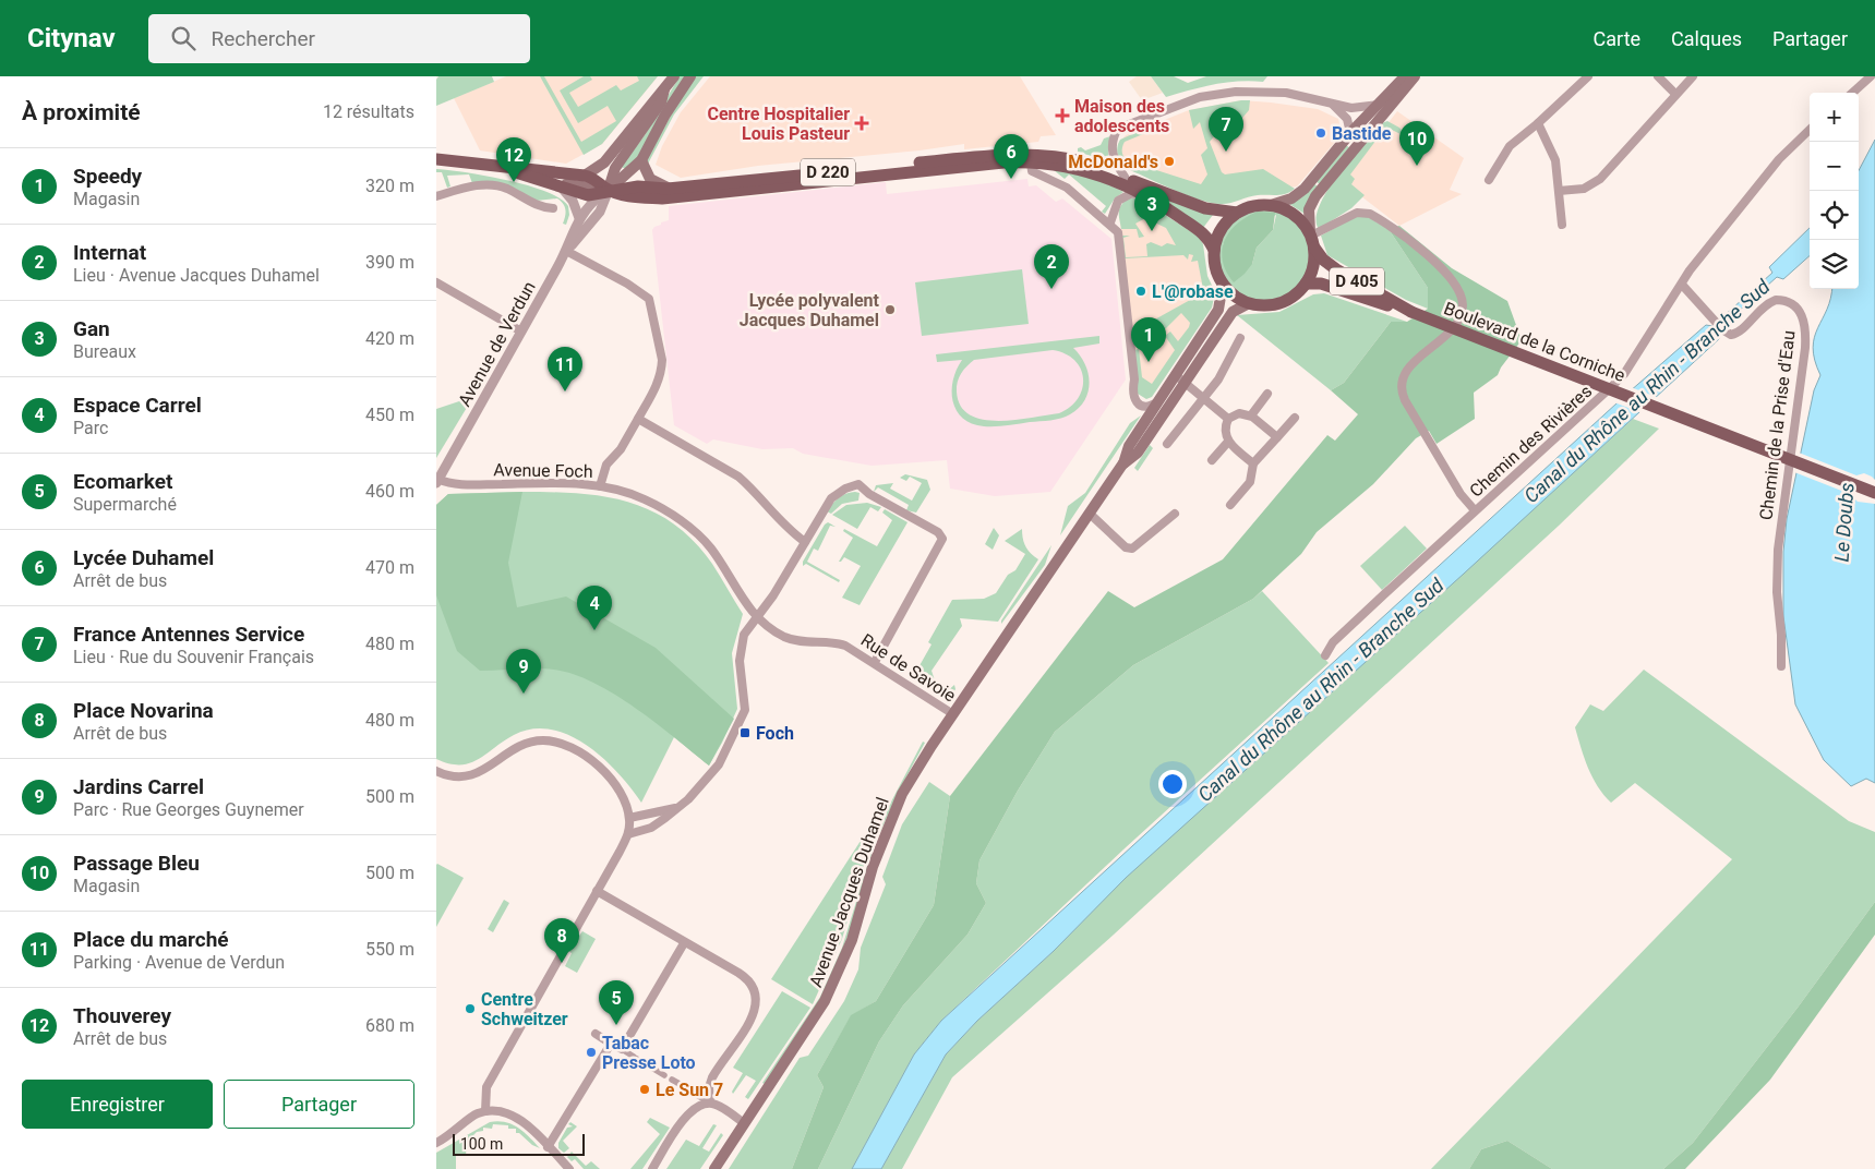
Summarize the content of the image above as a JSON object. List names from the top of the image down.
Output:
{
  "streets": {
    "main road": [
      "D 220",
      "D 405",
      "Boulevard de la Corniche",
      "Avenue Jacques Duhamel"
    ],
    "street": [
      "Avenue de Verdun",
      "Chemin de la Prise d'Eau",
      "Chemin des Rivières",
      "Avenue Foch",
      "Rue de Savoie"
    ]
  },
  "crossings": [
    ["D 220", "Boulevard de la Corniche"],
    ["D 220", "Avenue de Verdun"],
    ["D 220", "Avenue Jacques Duhamel"],
    ["Boulevard de la Corniche", "Avenue Jacques Duhamel"],
    ["Avenue de Verdun", "Avenue Foch"],
    ["Chemin de la Prise d'Eau", "Chemin des Rivières"],
    ["Avenue Foch", "Rue de Savoie"],
    ["Rue de Savoie", "Avenue Jacques Duhamel"]
  ],
  "water": ["Canal du Rhône au Rhin - Branche Sud", "Le Doubs"],
  "places": {
    "health": ["Maison des adolescents", "Centre Hospitalier Louis Pasteur"],
    "other": [
      "Bastide",
      "McDonald's",
      "L'@robase",
      "Lycée polyvalent Jacques Duhamel",
      "Centre Schweitzer",
      "Tabac Presse Loto",
      "Le Sun 7"
    ],
    "transit": ["Foch"]
  },
  "scale_bar": "100 m",
  "page": {
    "header": "Citynav",
    "search": "Rechercher",
    "nav": ["Carte", "Calques", "Partager"],
    "heading": ["À proximité", "12 résultats"],
    "map_buttons": ["+", "−"],
    "pins": [
      "7",
      "10",
      "6",
      "12",
      "3",
      "2",
      "1",
      "11",
      "4",
      "9",
      "8",
      "5"
    ],
    "list": [
      {
        "mark": "1",
        "name": "Speedy",
        "note": "Magasin",
        "value": "320 m"
      },
      {
        "mark": "2",
        "name": "Internat",
        "note": "Lieu · Avenue Jacques Duhamel",
        "value": "390 m"
      },
      {
        "mark": "3",
        "name": "Gan",
        "note": "Bureaux",
        "value": "420 m"
      },
      {
        "mark": "4",
        "name": "Espace Carrel",
        "note": "Parc",
        "value": "450 m"
      },
      {
        "mark": "5",
        "name": "Ecomarket",
        "note": "Supermarché",
        "value": "460 m"
      },
      {
        "mark": "6",
        "name": "Lycée Duhamel",
        "note": "Arrêt de bus",
        "value": "470 m"
      },
      {
        "mark": "7",
        "name": "France Antennes Service",
        "note": "Lieu · Rue du Souvenir Français",
        "value": "480 m"
      },
      {
        "mark": "8",
        "name": "Place Novarina",
        "note": "Arrêt de bus",
        "value": "480 m"
      },
      {
        "mark": "9",
        "name": "Jardins Carrel",
        "note": "Parc · Rue Georges Guynemer",
        "value": "500 m"
      },
      {
        "mark": "10",
        "name": "Passage Bleu",
        "note": "Magasin",
        "value": "500 m"
      },
      {
        "mark": "11",
        "name": "Place du marché",
        "note": "Parking · Avenue de Verdun",
        "value": "550 m"
      },
      {
        "mark": "12",
        "name": "Thouverey",
        "note": "Arrêt de bus",
        "value": "680 m"
      }
    ],
    "buttons": ["Enregistrer", "Partager"],
    "scale": "100 m"
  }
}
